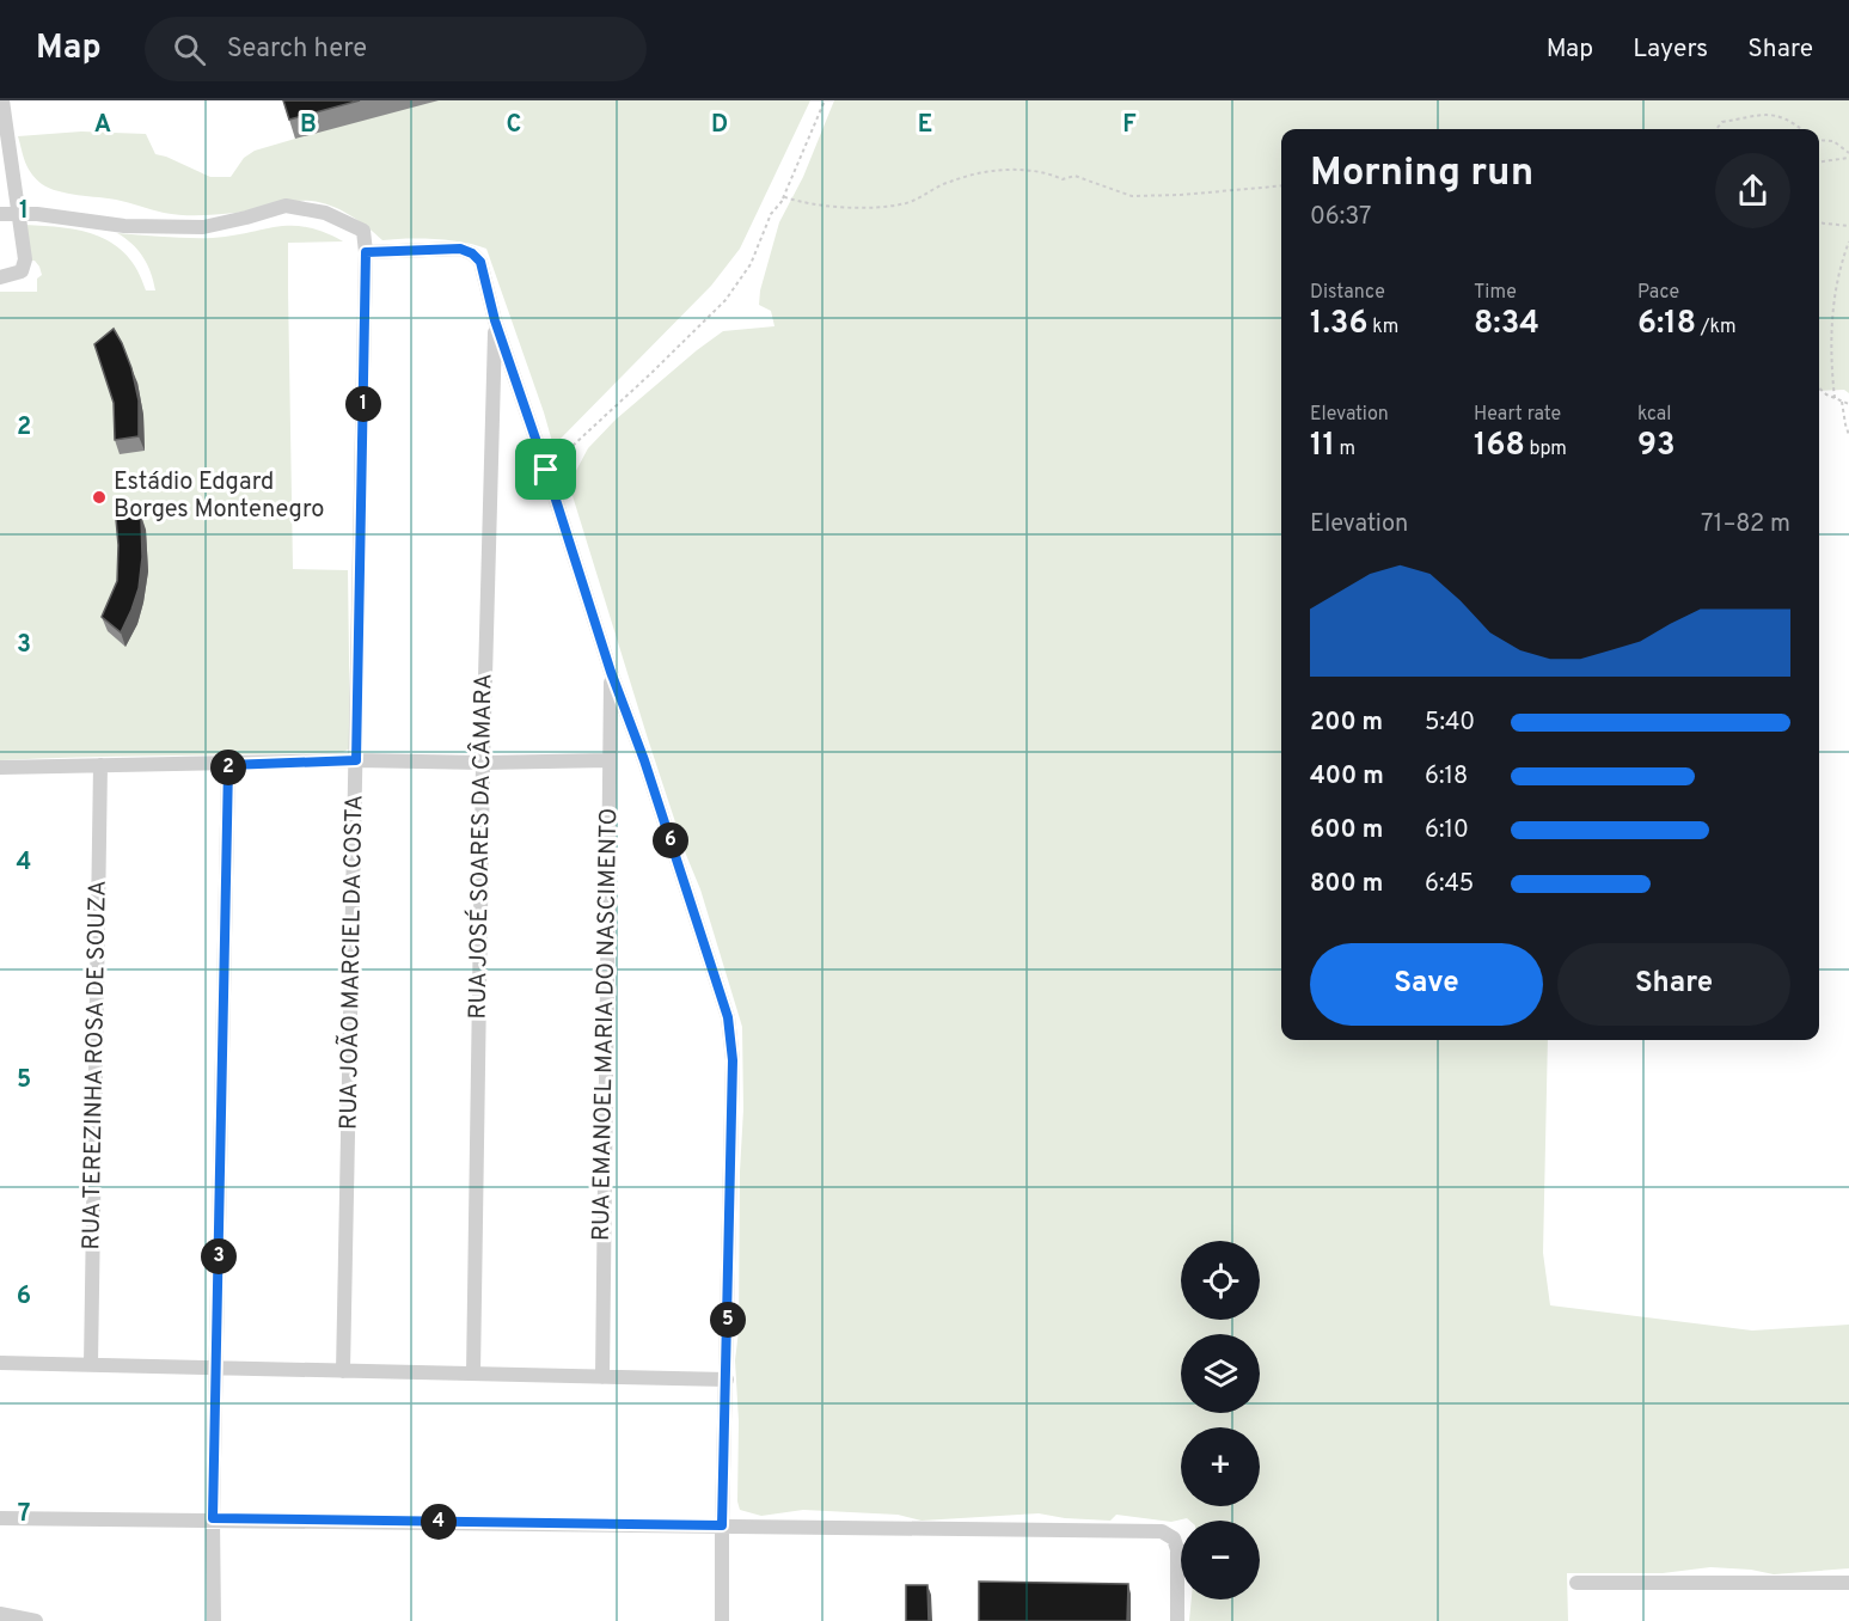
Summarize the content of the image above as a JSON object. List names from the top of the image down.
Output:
{
  "streets": {
    "street": [
      "RUA JOSÉ SOARES DA CÂMARA",
      "RUA JOÃO MARCIEL DA COSTA",
      "RUA EMANOEL MARIA DO NASCIMENTO",
      "RUA TEREZINHA ROSA DE SOUZA"
    ]
  },
  "places": ["Estádio Edgard Borges Montenegro"],
  "page": {
    "header": "Map",
    "search": "Search here",
    "nav": ["Map", "Layers", "Share"],
    "heading": ["Morning run", "06:37"],
    "stats": [
      ["Distance", "1.36 km"],
      ["Time", "8:34"],
      ["Pace", "6:18 /km"],
      ["Elevation", "11 m"],
      ["Heart rate", "168 bpm"],
      ["kcal", "93"]
    ],
    "pins": [
      "1",
      "2",
      "6",
      "3",
      "5",
      "4"
    ],
    "chart": ["Elevation", "71–82 m"],
    "list": [
      {
        "name": "200 m",
        "note": "5:40"
      },
      {
        "name": "400 m",
        "note": "6:18"
      },
      {
        "name": "600 m",
        "note": "6:10"
      },
      {
        "name": "800 m",
        "note": "6:45"
      }
    ],
    "buttons": ["Save", "Share"],
    "map_buttons": ["+", "−"]
  },
  "grid": {
    "columns": [
      "A",
      "B",
      "C",
      "D",
      "E",
      "F"
    ],
    "rows": [
      "1",
      "2",
      "3",
      "4",
      "5",
      "6",
      "7"
    ]
  }
}
